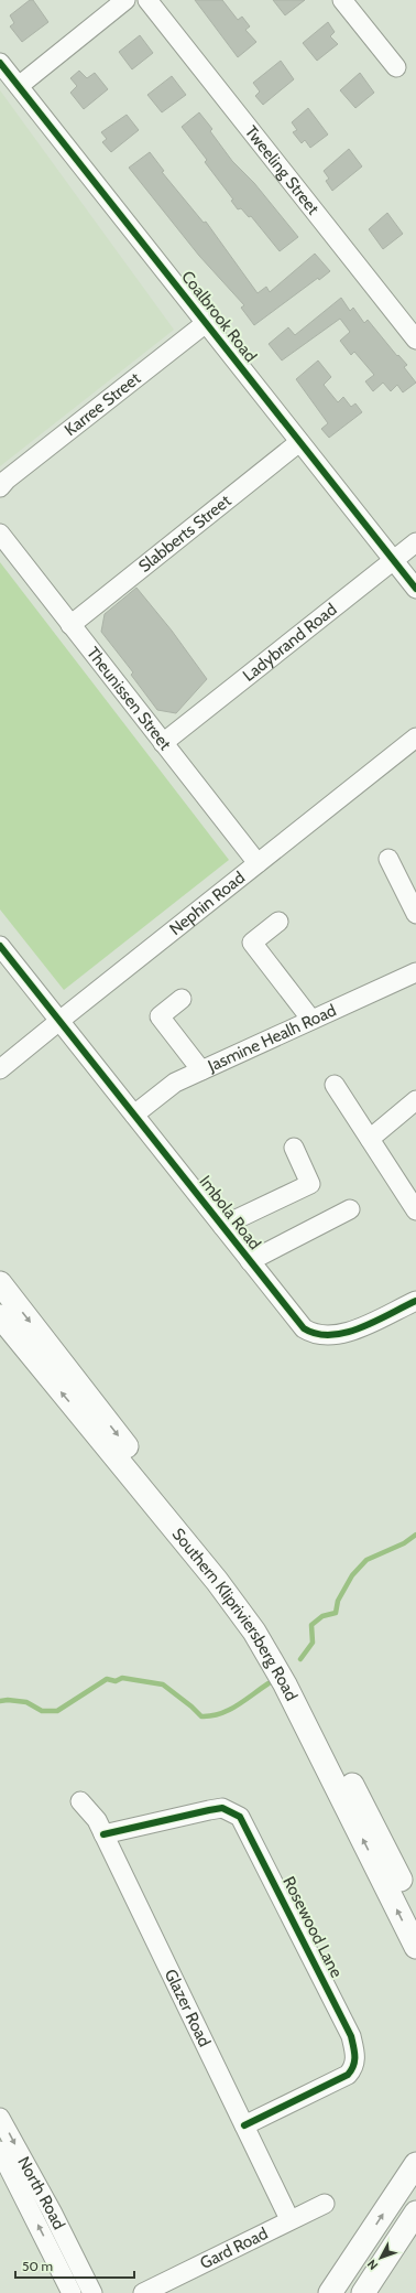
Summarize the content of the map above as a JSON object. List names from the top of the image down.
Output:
{
  "streets": {
    "main road": ["Southern Klipriviersberg Road"],
    "street": [
      "Tweeling Street",
      "Coalbrook Road",
      "Karree Street",
      "Slabberts Street",
      "Ladybrand Road",
      "Theunissen Street",
      "Nephin Road",
      "Jasmine Healh Road",
      "Imbola Road",
      "Rosewood Lane",
      "Glazer Road",
      "North Road",
      "Gard Road"
    ]
  },
  "crossings": [
    ["Coalbrook Road", "Karree Street"],
    ["Coalbrook Road", "Slabberts Street"],
    ["Coalbrook Road", "Ladybrand Road"],
    ["Slabberts Street", "Theunissen Street"],
    ["Ladybrand Road", "Theunissen Street"],
    ["Theunissen Street", "Nephin Road"],
    ["Nephin Road", "Imbola Road"],
    ["Jasmine Healh Road", "Imbola Road"],
    ["Rosewood Lane", "Glazer Road"],
    ["Glazer Road", "Gard Road"]
  ],
  "scale_bar": "50 m",
  "north": "bottom left"
}
